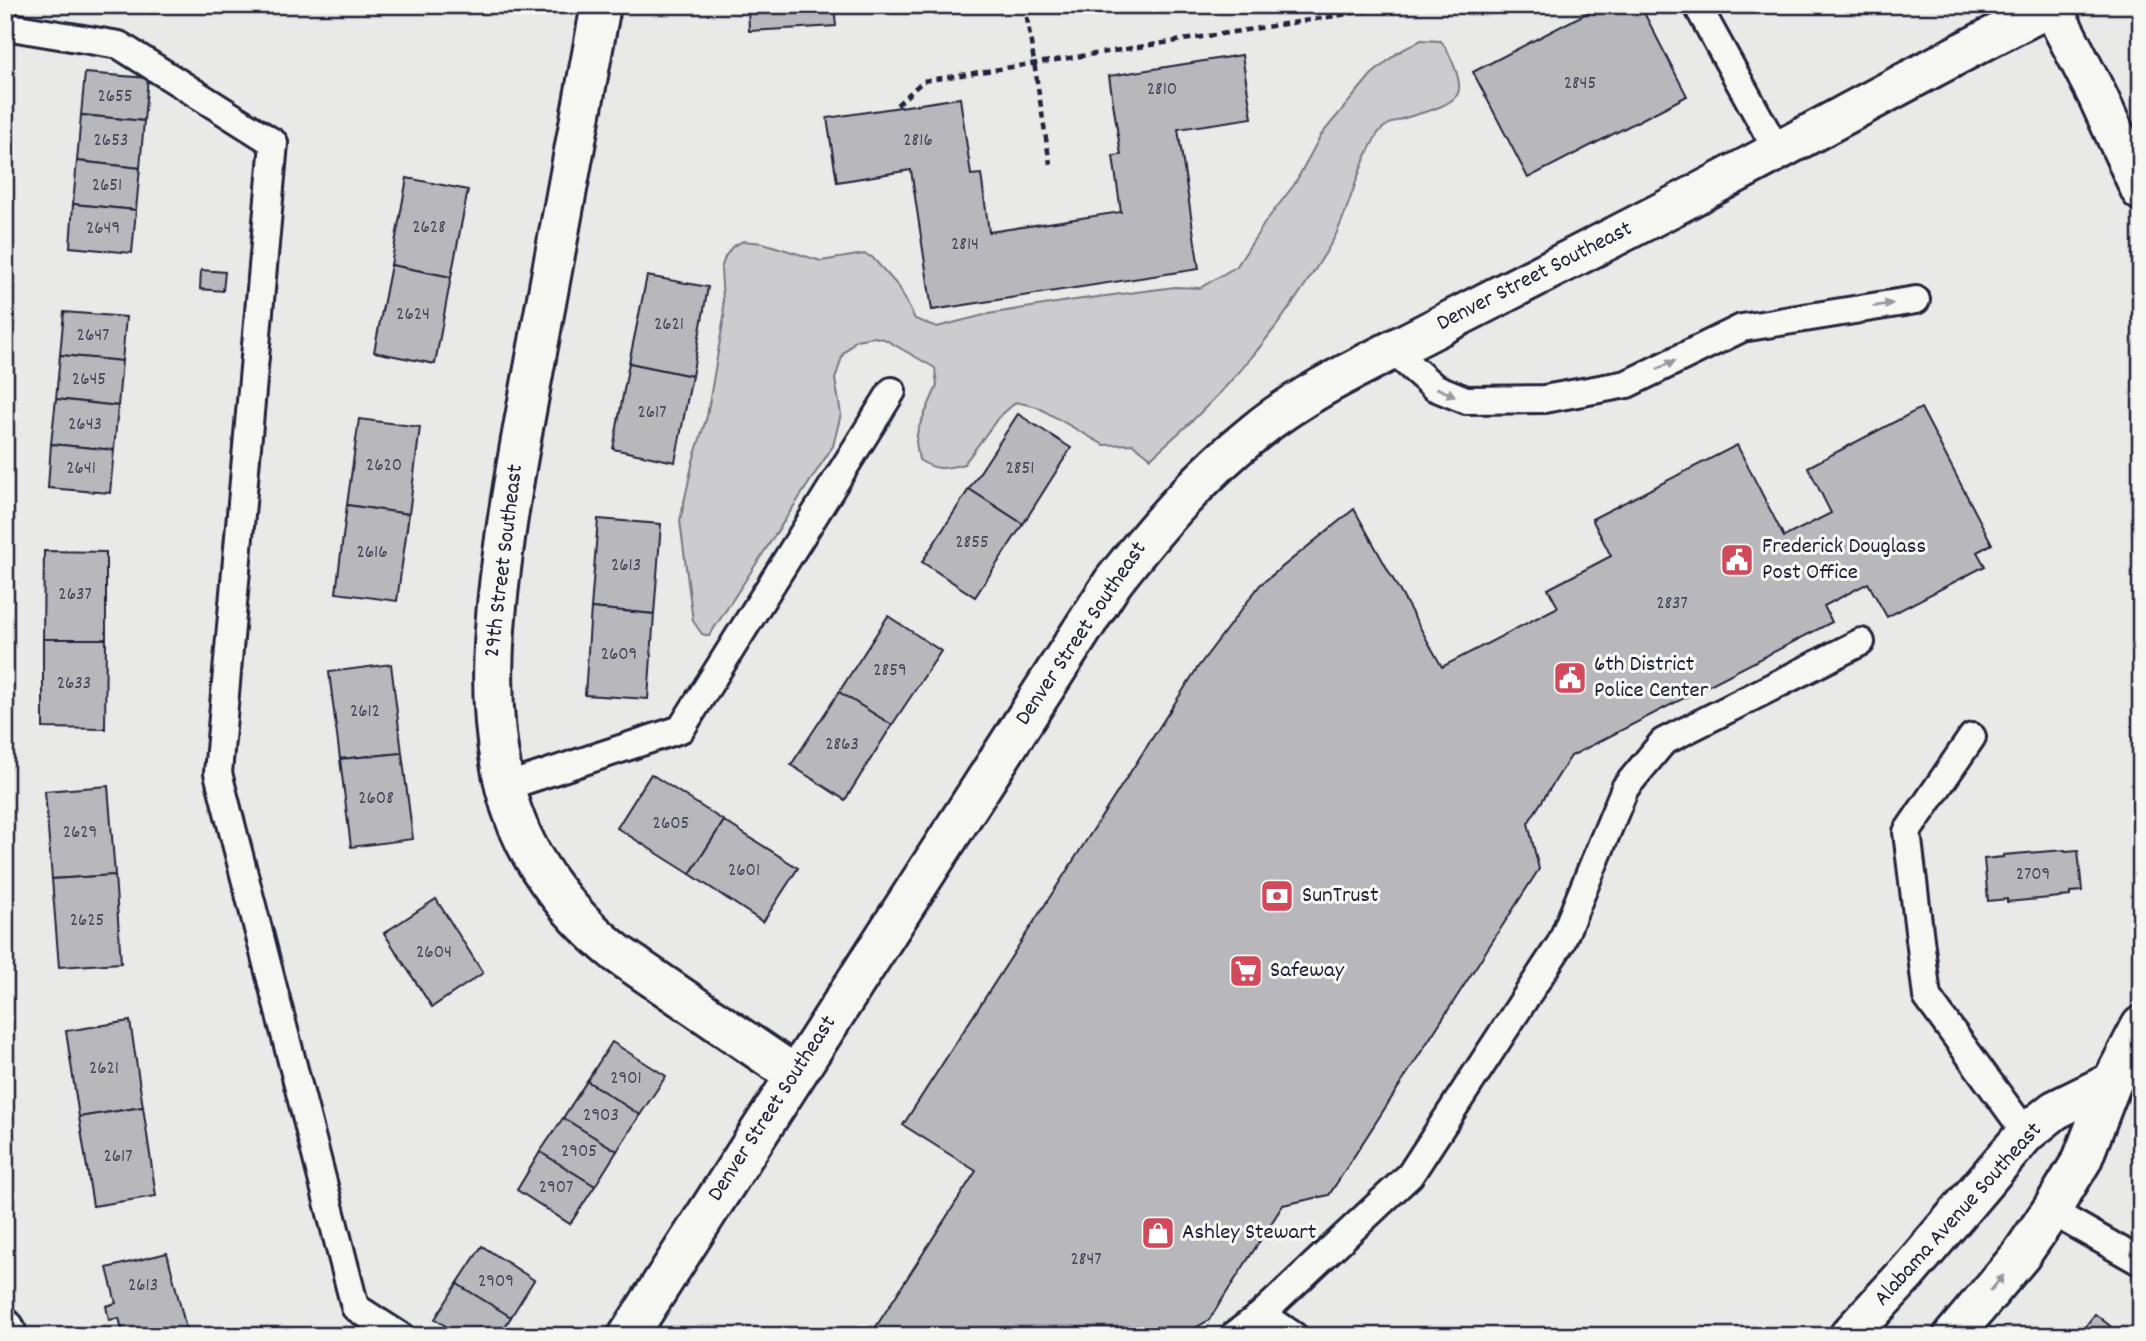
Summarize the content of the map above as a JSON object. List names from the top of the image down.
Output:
{
  "streets": {
    "street": ["Denver Street Southeast", "29th Street Southeast", "Alabama Avenue Southeast"]
  },
  "crossings": [
    ["Denver Street Southeast", "29th Street Southeast"]
  ],
  "places": {
    "public building": ["Frederick Douglass Post Office", "6th District Police Center"],
    "bank": ["SunTrust"],
    "supermarket": ["Safeway"],
    "shop": ["Ashley Stewart"]
  },
  "house_numbers": [
    "2845",
    "2810",
    "2655",
    "2653",
    "2816",
    "2651",
    "2628",
    "2649",
    "2814",
    "2624",
    "2621",
    "2647",
    "2645",
    "2617",
    "2643",
    "2620",
    "2641",
    "2851",
    "2855",
    "2616",
    "2613",
    "2637",
    "2837",
    "2609",
    "2859",
    "2633",
    "2612",
    "2863",
    "2608",
    "2605",
    "2629",
    "2601",
    "2709",
    "2625",
    "2604",
    "2621",
    "2901",
    "2903",
    "2905",
    "2617",
    "2907",
    "2847",
    "2909",
    "2613"
  ]
}
